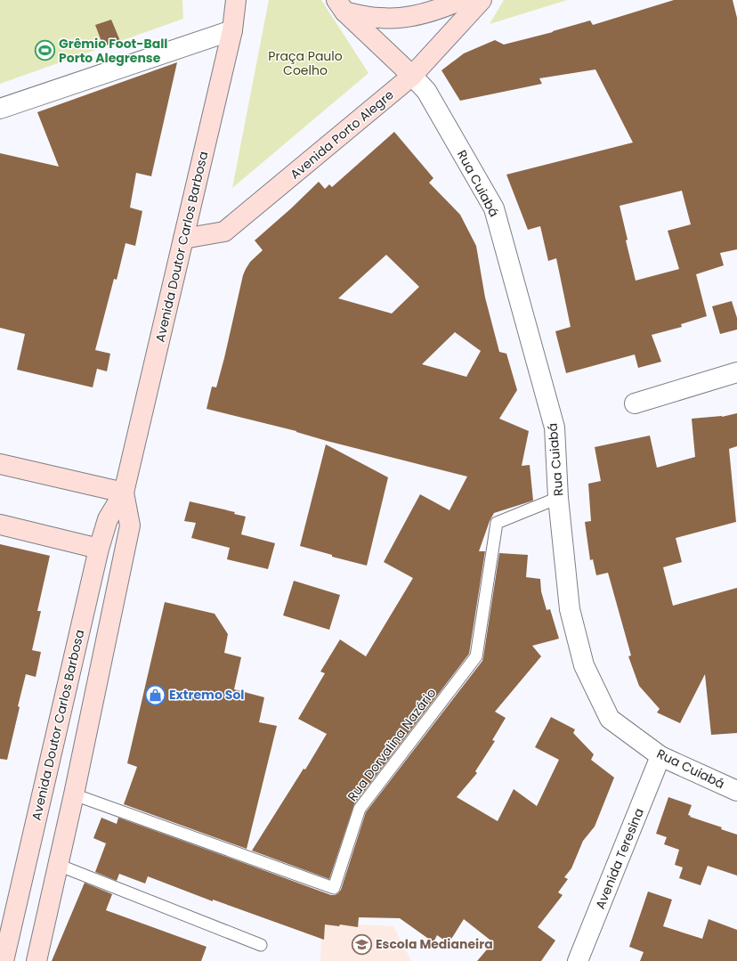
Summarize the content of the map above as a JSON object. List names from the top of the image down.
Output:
{
  "streets": {
    "street": [
      "Avenida Porto Alegre",
      "Rua Cuiabá",
      "Avenida Doutor Carlos Barbosa",
      "Avenida Teresina"
    ],
    "lane": ["Rua Dorvalina Nazário"]
  },
  "crossings": [
    ["Avenida Porto Alegre", "Rua Cuiabá"],
    ["Avenida Porto Alegre", "Avenida Doutor Carlos Barbosa"],
    ["Rua Cuiabá", "Rua Dorvalina Nazário"],
    ["Rua Cuiabá", "Avenida Teresina"],
    ["Avenida Doutor Carlos Barbosa", "Rua Dorvalina Nazário"]
  ],
  "parks": ["Praça Paulo Coelho"],
  "places": {
    "sports": ["Grêmio Foot-Ball Porto Alegrense"],
    "shop": ["Extremo Sol"],
    "school or university": ["Escola Medianeira"]
  }
}
